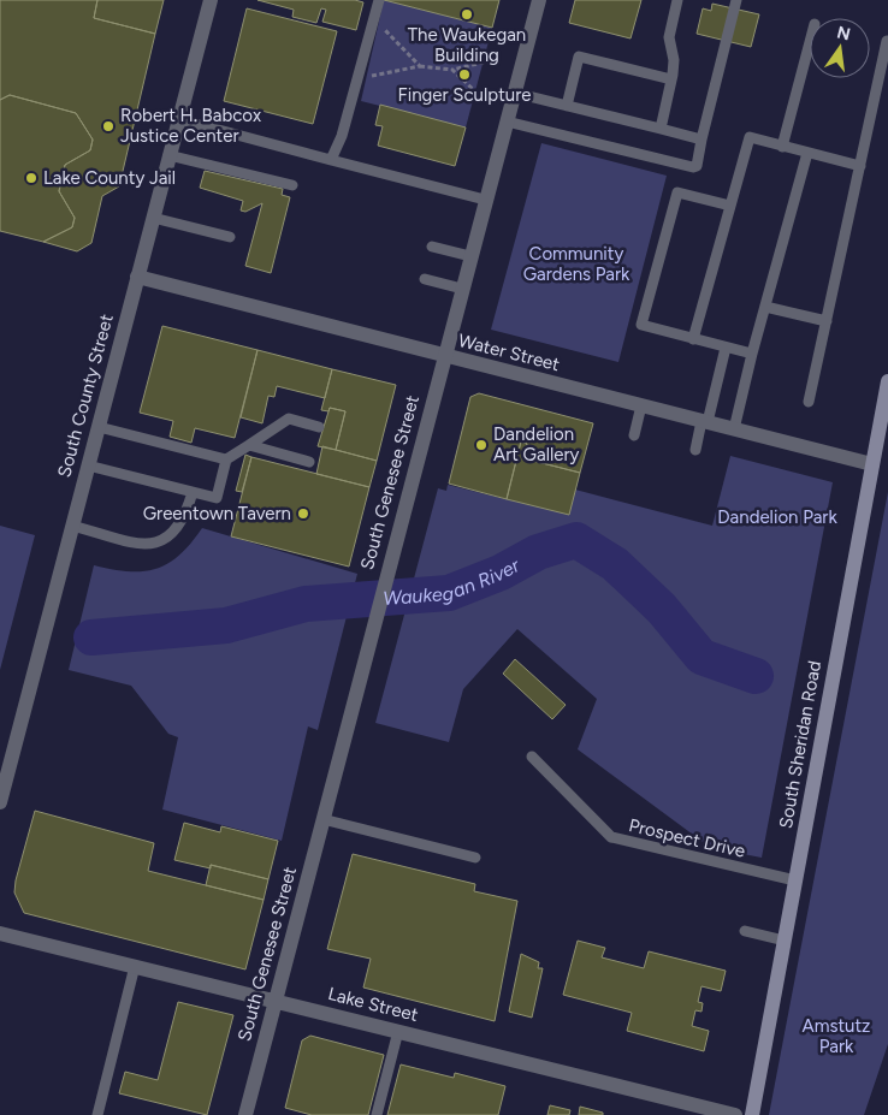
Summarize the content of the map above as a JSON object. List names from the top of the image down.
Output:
{
  "streets": {
    "main road": ["South Sheridan Road"],
    "street": [
      "Water Street",
      "South County Street",
      "South Genesee Street",
      "Lake Street"
    ],
    "lane": ["Prospect Drive"]
  },
  "crossings": [
    ["Water Street", "South County Street"],
    ["Water Street", "South Genesee Street"],
    ["Water Street", "South Sheridan Road"],
    ["South Genesee Street", "Lake Street"],
    ["South Sheridan Road", "Prospect Drive"]
  ],
  "water": ["Waukegan River"],
  "parks": ["Community Gardens Park", "Dandelion Park", "Amstutz Park"],
  "places": [
    "The Waukegan Building",
    "Finger Sculpture",
    "Robert H. Babcox Justice Center",
    "Lake County Jail",
    "Dandelion Art Gallery",
    "Greentown Tavern"
  ],
  "north": "top"
}
